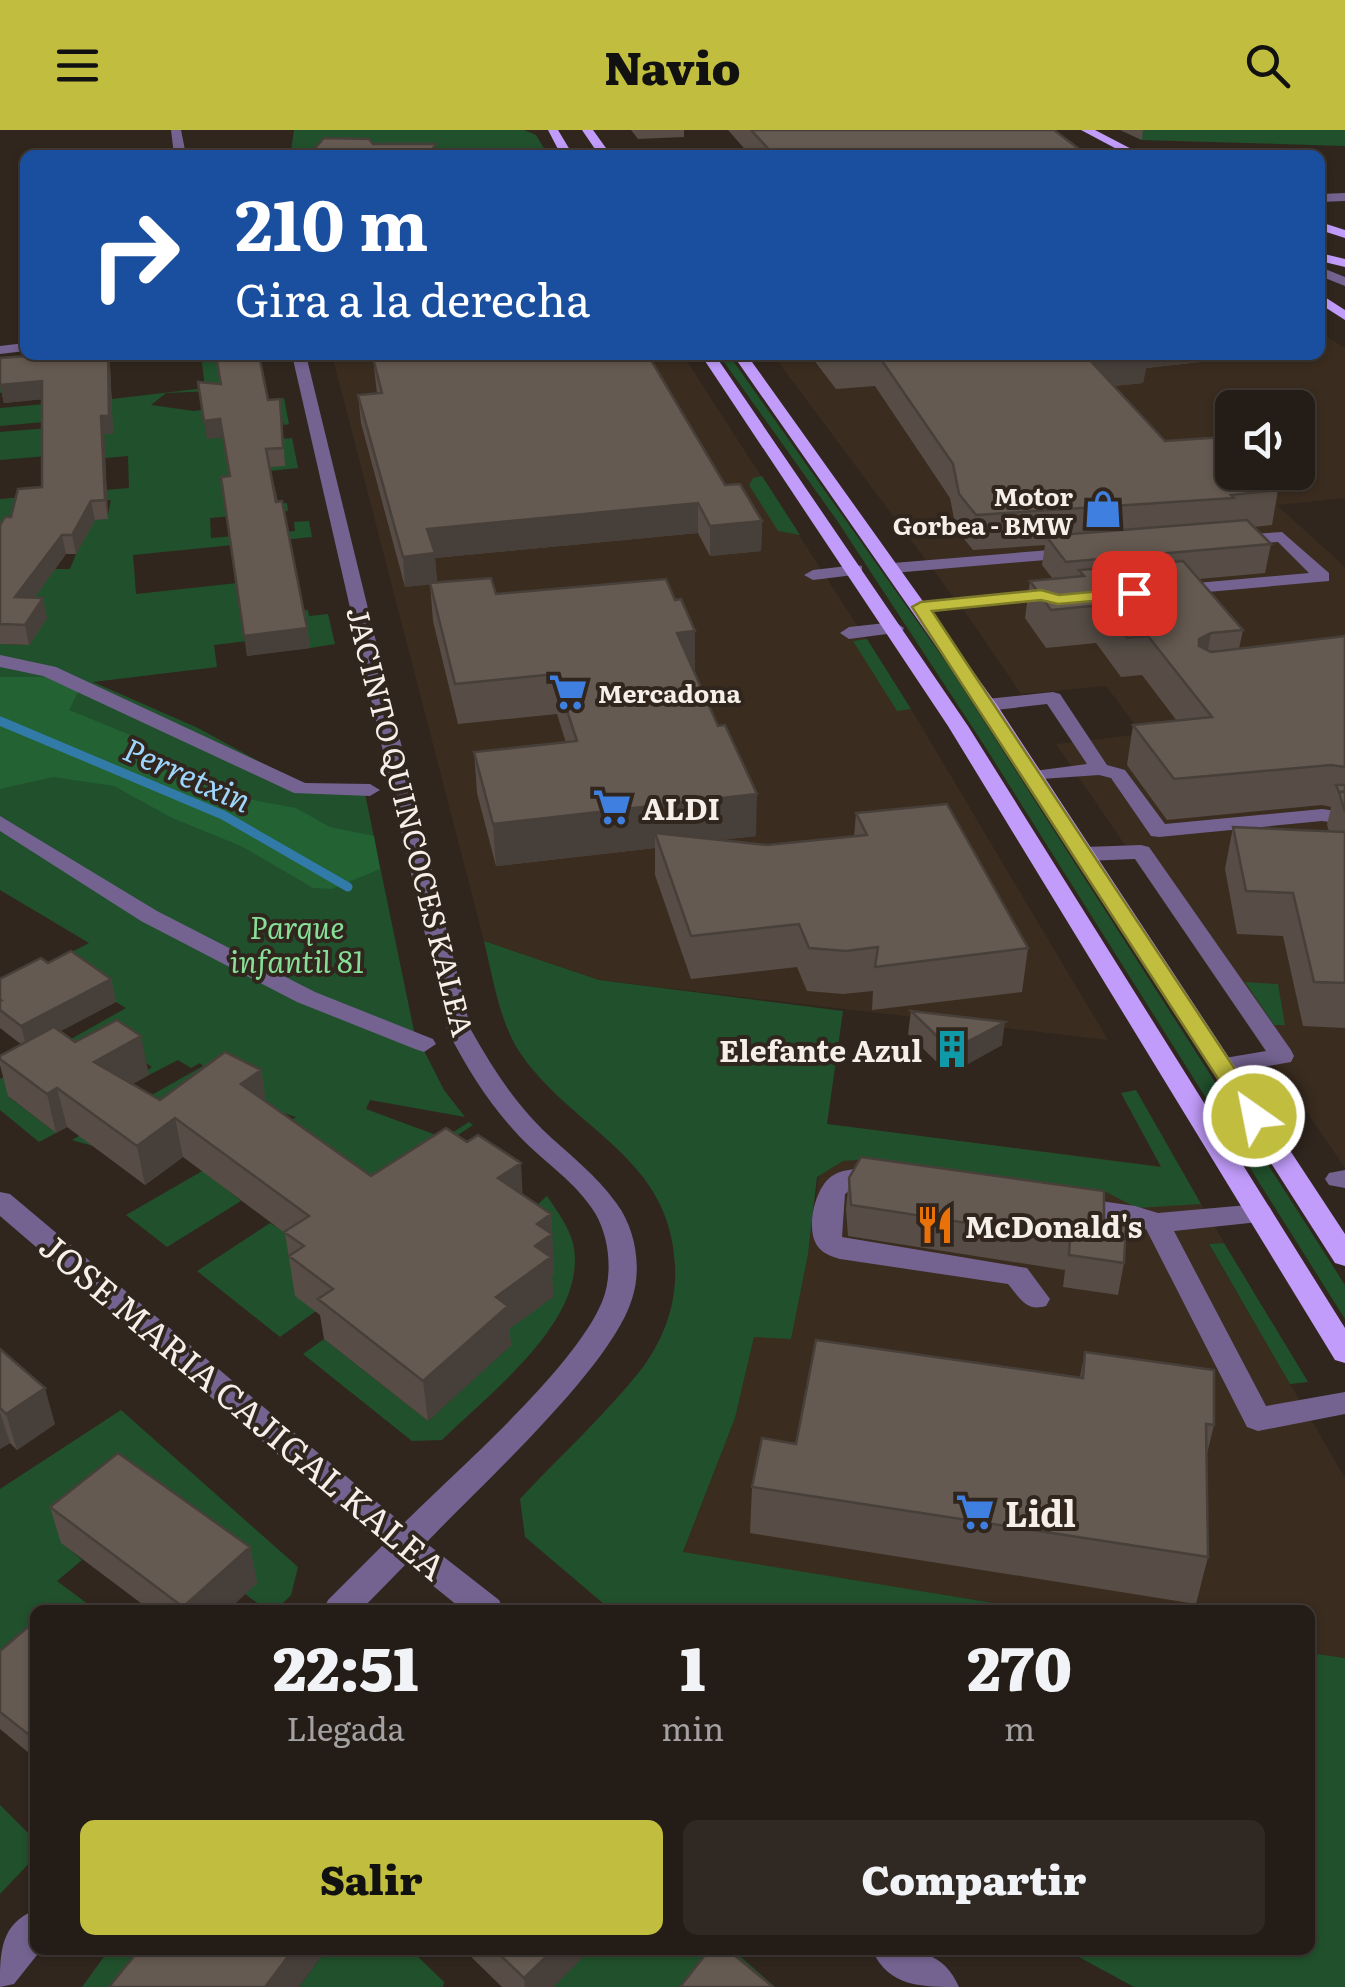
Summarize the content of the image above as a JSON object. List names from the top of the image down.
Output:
{
  "streets": {
    "street": ["JACINTO QUINCOCES KALEA", "JOSE MARIA CAJIGAL KALEA"]
  },
  "crossings": [
    ["JACINTO QUINCOCES KALEA", "JOSE MARIA CAJIGAL KALEA"]
  ],
  "water": ["Perretxin"],
  "parks": ["Parque infantil 81"],
  "places": {
    "shop": ["Motor Gorbea - BMW"],
    "supermarket": ["Mercadona", "ALDI", "Lidl"],
    "building": ["Elefante Azul"],
    "restaurant": ["McDonald's"]
  },
  "page": {
    "header": "Navio",
    "turn": ["210 m", "Gira a la derecha"],
    "eta": [
      "22:51",
      "Llegada",
      "1",
      "min",
      "270",
      "m"
    ],
    "buttons": ["Salir", "Compartir"]
  }
}
